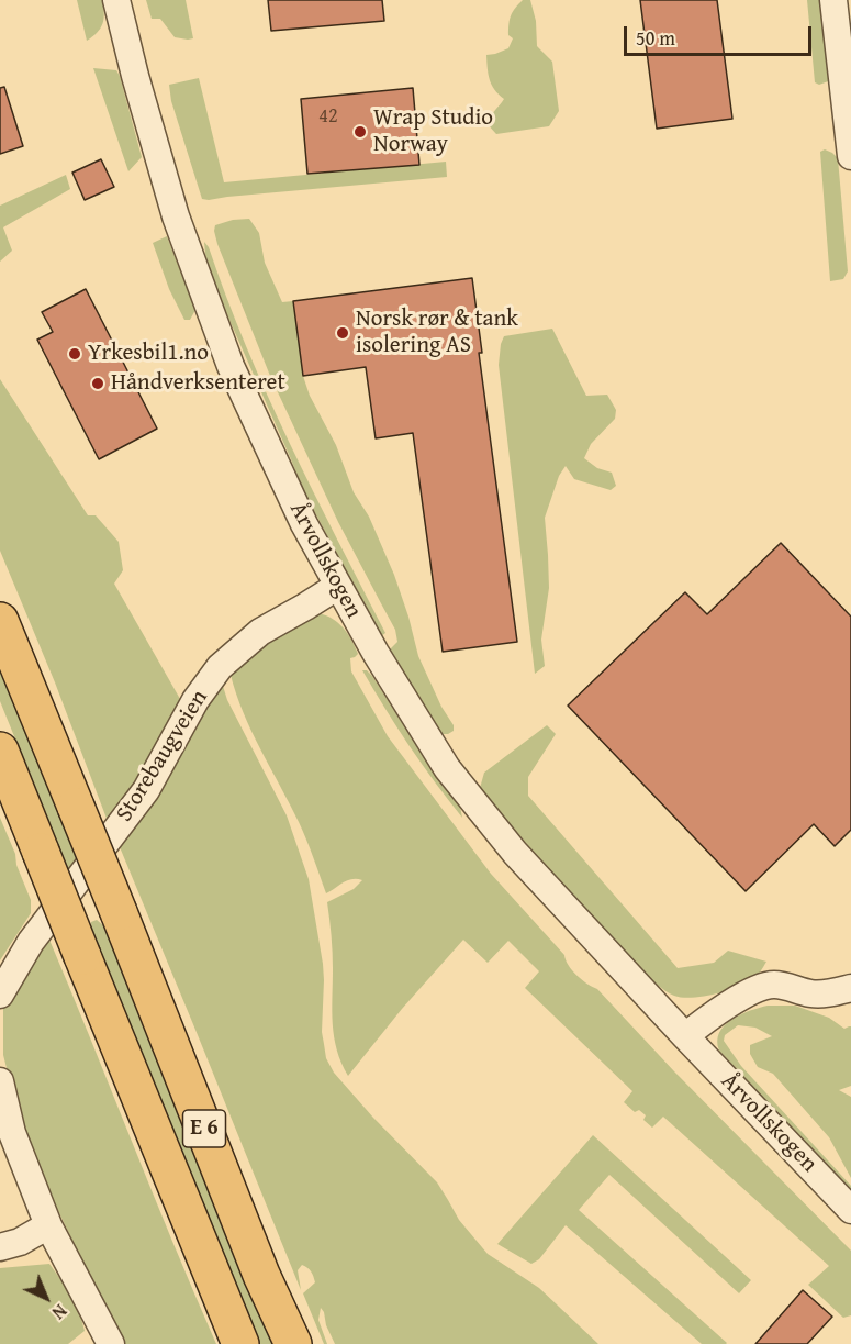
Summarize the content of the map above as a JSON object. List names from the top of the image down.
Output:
{
  "streets": {
    "highway": ["E 6"],
    "street": ["Årvollskogen", "Storebaugveien"]
  },
  "crossings": [
    ["Årvollskogen", "Storebaugveien"]
  ],
  "places": [
    "Wrap Studio Norway",
    "Norsk rør & tank isolering AS",
    "Yrkesbil1.no",
    "Håndverksenteret"
  ],
  "house_numbers": ["42"],
  "scale_bar": "50 m",
  "north": "bottom right"
}
